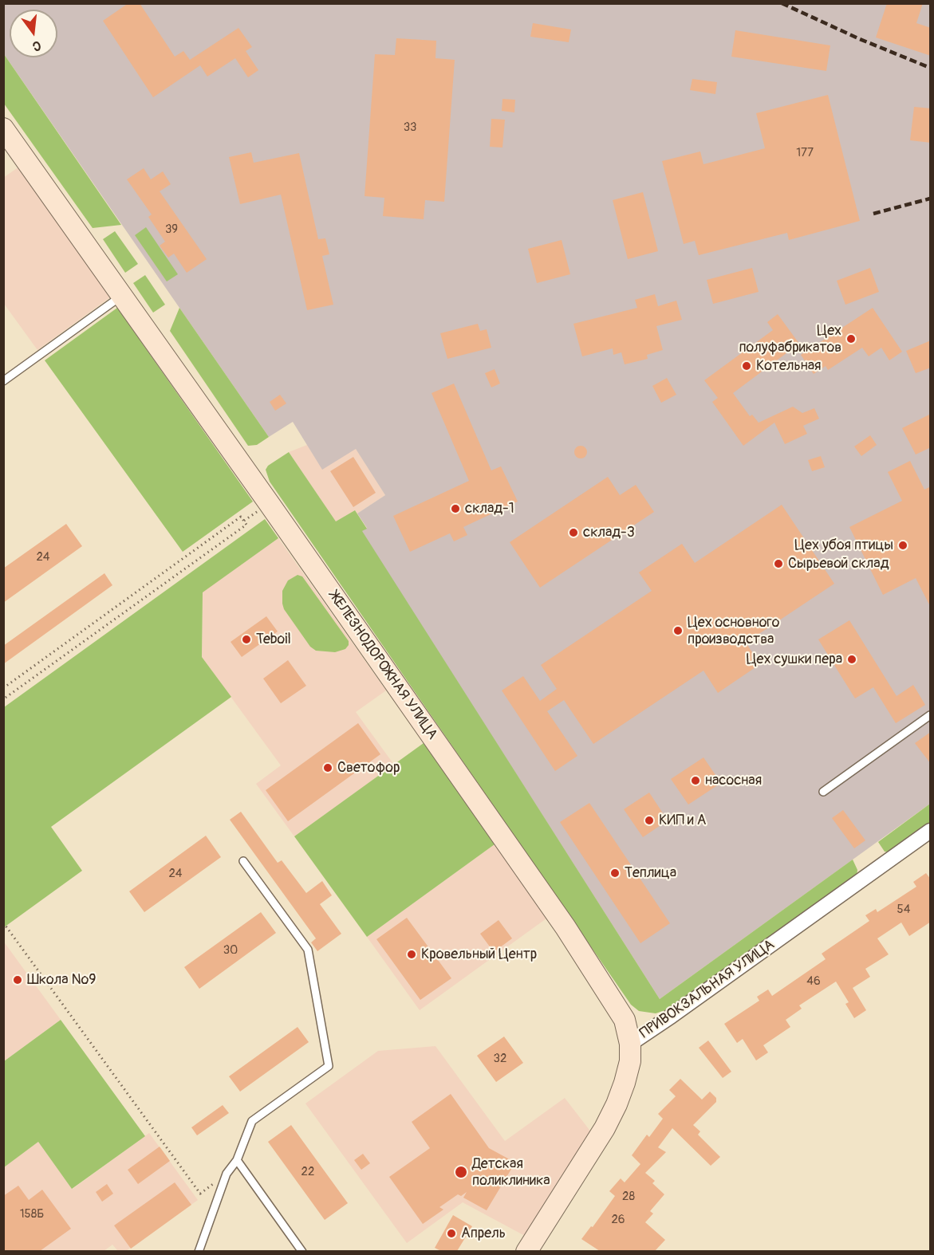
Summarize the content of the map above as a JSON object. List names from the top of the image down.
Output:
{
  "streets": {
    "main road": ["ЖЕЛЕЗНОДОРОЖНАЯ УЛИЦА", "ПРИВОКЗАЛЬНАЯ УЛИЦА"]
  },
  "crossings": [
    ["ЖЕЛЕЗНОДОРОЖНАЯ УЛИЦА", "ПРИВОКЗАЛЬНАЯ УЛИЦА"]
  ],
  "places": [
    "Цех полуфабрикатов",
    "Котельная",
    "склад-1",
    "склад-3",
    "Цех убоя птицы",
    "Сырьевой склад",
    "Цех основного производства",
    "Teboil",
    "Цех сушки пера",
    "Светофор",
    "насосная",
    "КИП и А",
    "Теплица",
    "Кровельный Центр",
    "Школа №9",
    "Детская поликлиника",
    "Апрель"
  ],
  "house_numbers": [
    "33",
    "177",
    "39",
    "24",
    "24",
    "54",
    "30",
    "46",
    "32",
    "22",
    "28",
    "158Б",
    "26"
  ],
  "north": "bottom"
}
